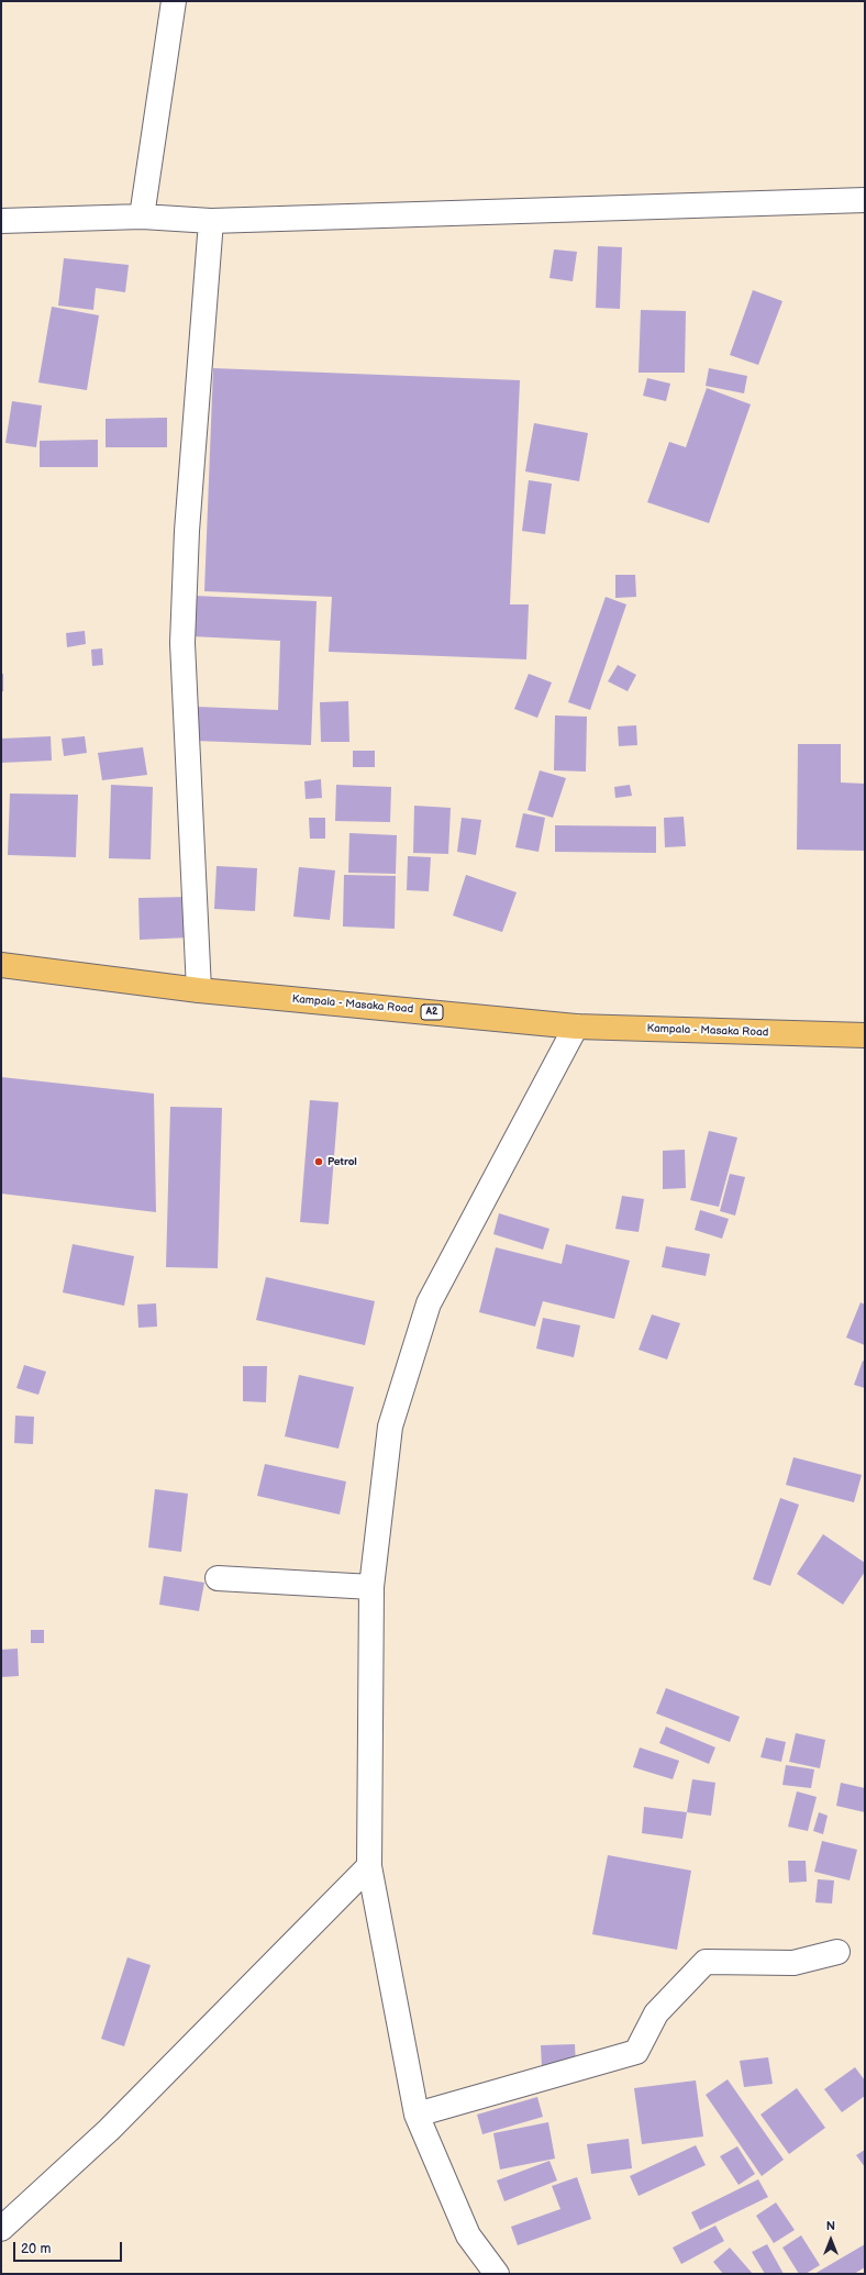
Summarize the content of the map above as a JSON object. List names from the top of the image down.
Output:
{
  "streets": {
    "main road": ["Kampala - Masaka Road", "A2"]
  },
  "places": ["Petrol"],
  "scale_bar": "20 m",
  "north": "top"
}
